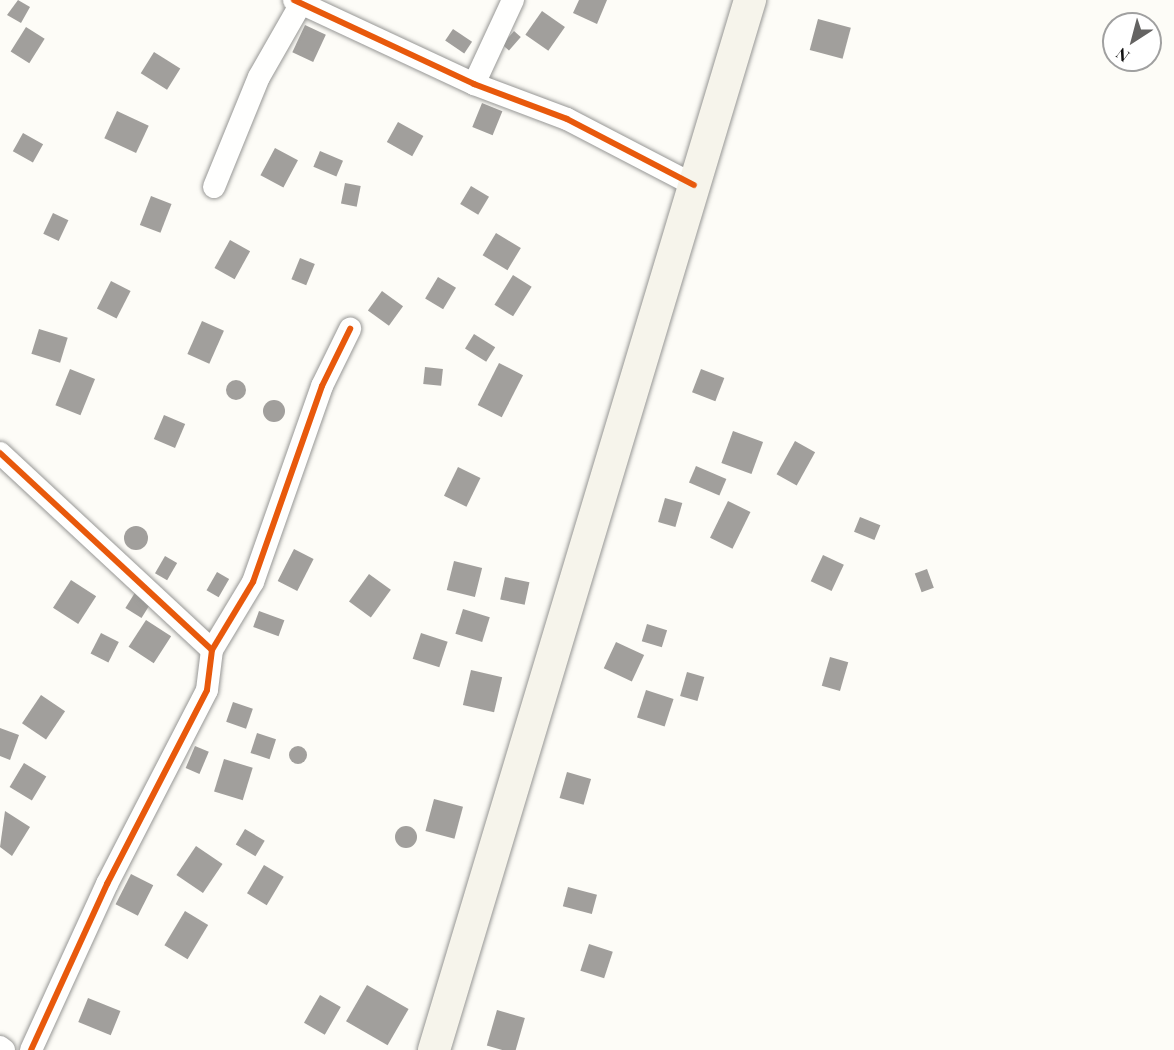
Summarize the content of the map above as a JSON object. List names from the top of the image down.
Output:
{
  "north": "bottom left"
}
